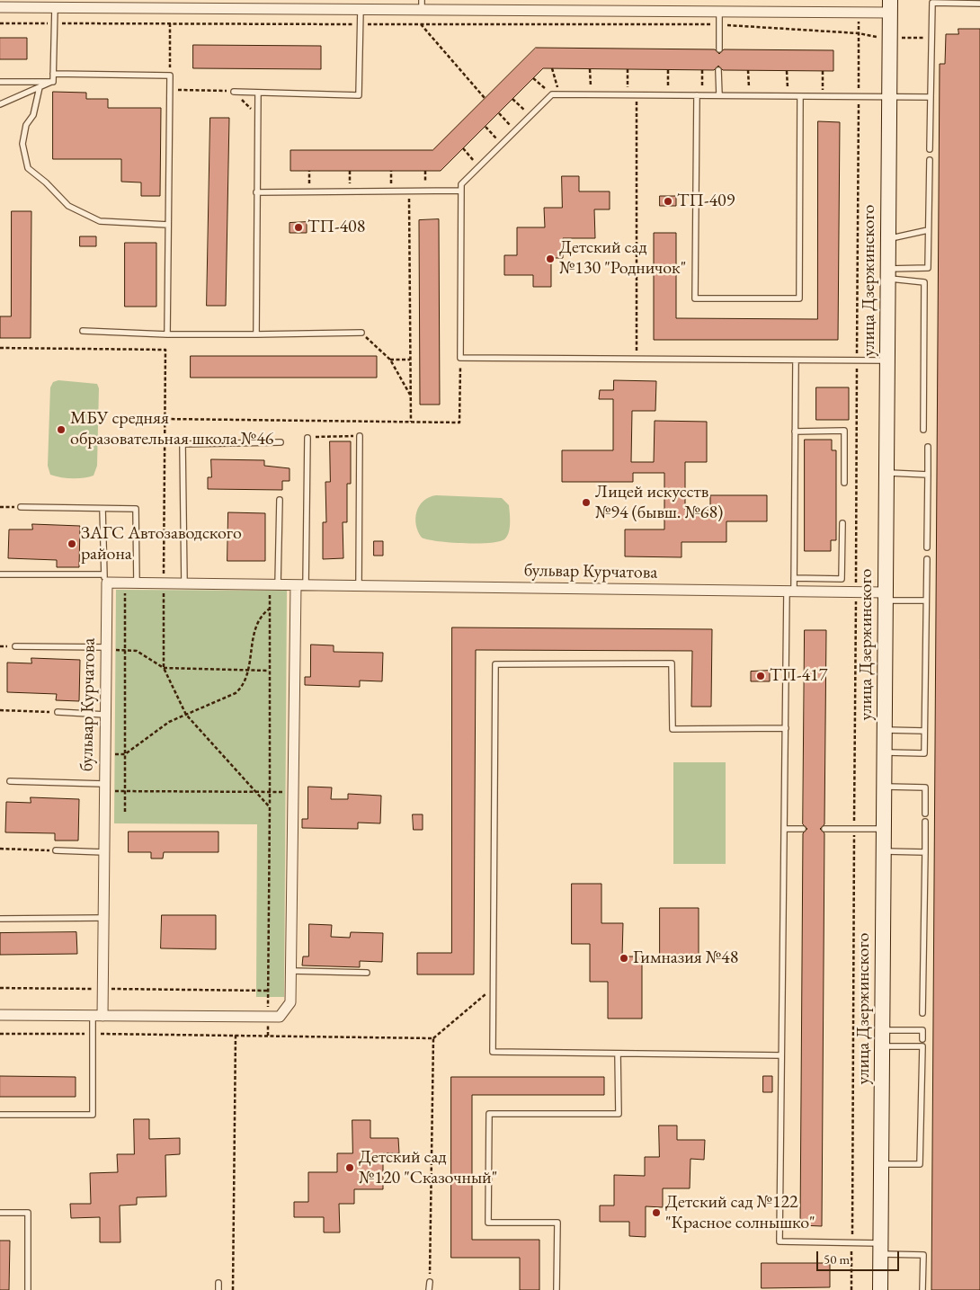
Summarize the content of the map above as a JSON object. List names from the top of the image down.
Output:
{
  "streets": {
    "main road": ["улица Дзержинского"],
    "street": ["бульвар Курчатова"]
  },
  "crossings": [
    ["улица Дзержинского", "бульвар Курчатова"]
  ],
  "places": [
    "ТП-409",
    "ТП-408",
    "Детский сад №130 \"Родничок\"",
    "МБУ средняя образовательная школа №46",
    "Лицей искусств №94 (бывш. №68)",
    "ЗАГС Автозаводского района",
    "ТП-417",
    "Гимназия №48",
    "Детский сад №120 \"Сказочный\"",
    "Детский сад №122 \"Красное солнышко\""
  ],
  "scale_bar": "50 m"
}
